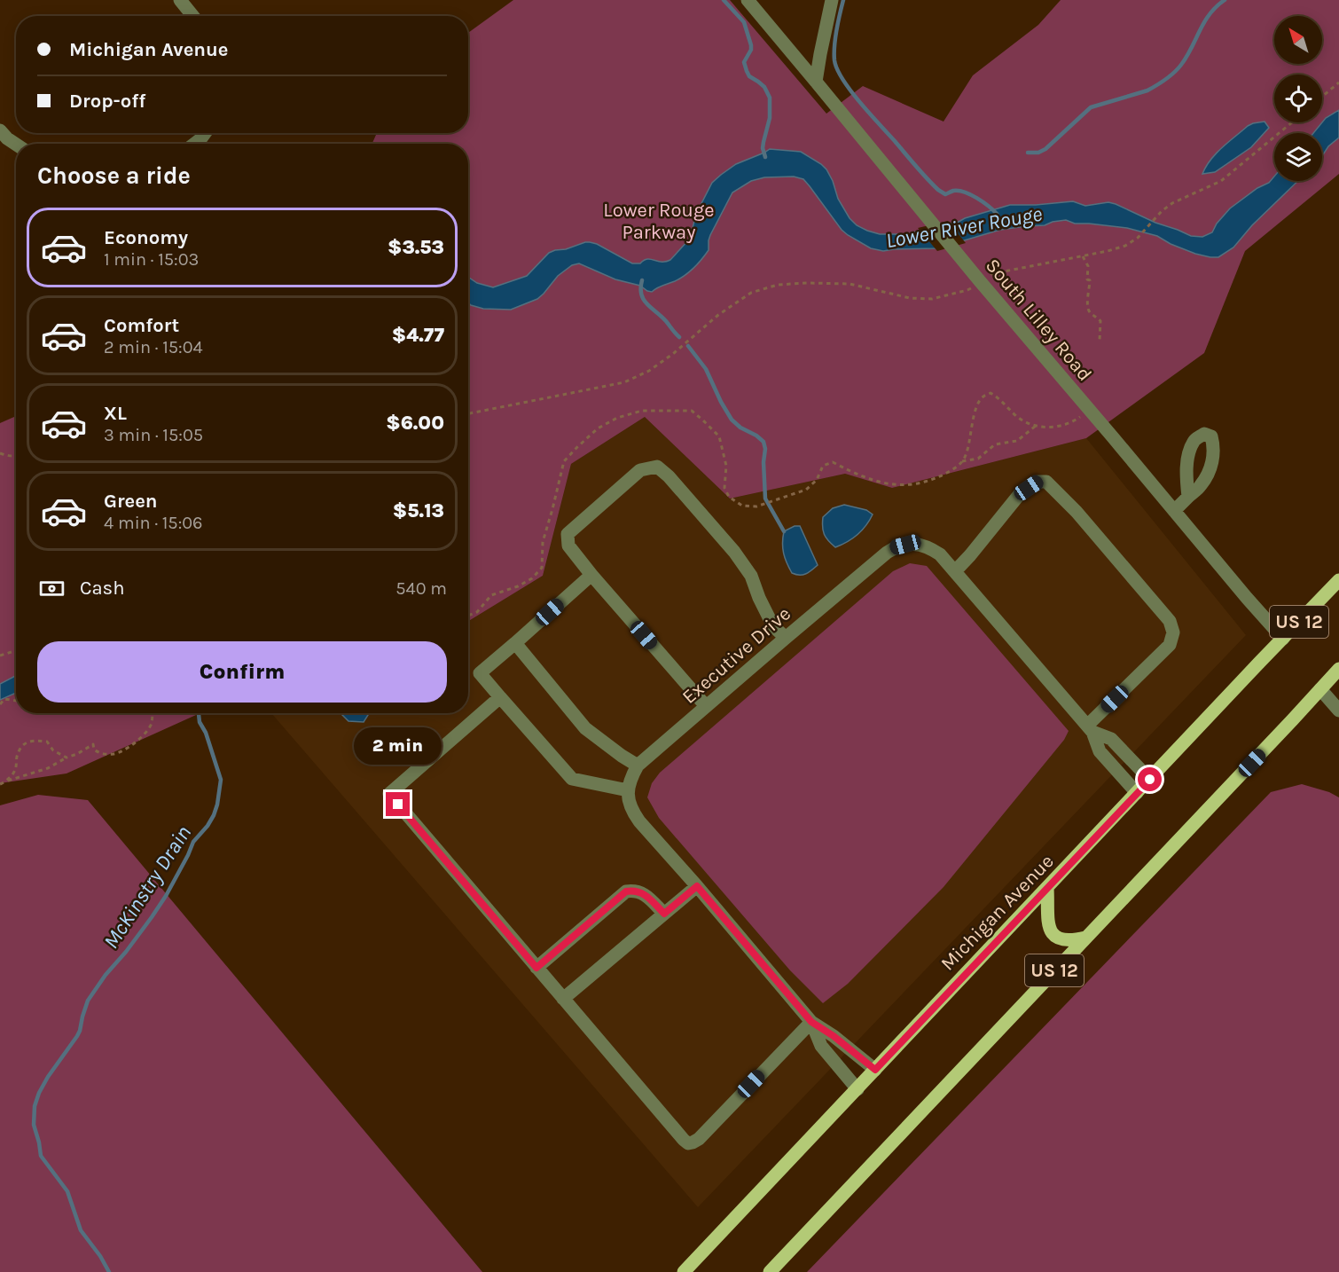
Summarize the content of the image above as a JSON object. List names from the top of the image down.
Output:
{
  "streets": {
    "main road": ["US 12", "Michigan Avenue"],
    "street": ["South Lilley Road", "Executive Drive"]
  },
  "crossings": [
    ["South Lilley Road", "Michigan Avenue"],
    ["Executive Drive", "Michigan Avenue"]
  ],
  "water": ["Lower River Rouge", "McKinstry Drain"],
  "parks": ["Lower Rouge Parkway"],
  "north": "top left",
  "page": {
    "banner": ["Michigan Avenue", "Drop-off"],
    "heading": "Choose a ride",
    "list": [
      {
        "name": "Economy",
        "note": "1 min · 15:03",
        "value": "$3.53"
      },
      {
        "name": "Comfort",
        "note": "2 min · 15:04",
        "value": "$4.77"
      },
      {
        "name": "XL",
        "note": "3 min · 15:05",
        "value": "$6.00"
      },
      {
        "name": "Green",
        "note": "4 min · 15:06",
        "value": "$5.13"
      }
    ],
    "pay": ["Cash", "540 m"],
    "buttons": "Confirm",
    "bubble": "2 min"
  }
}
